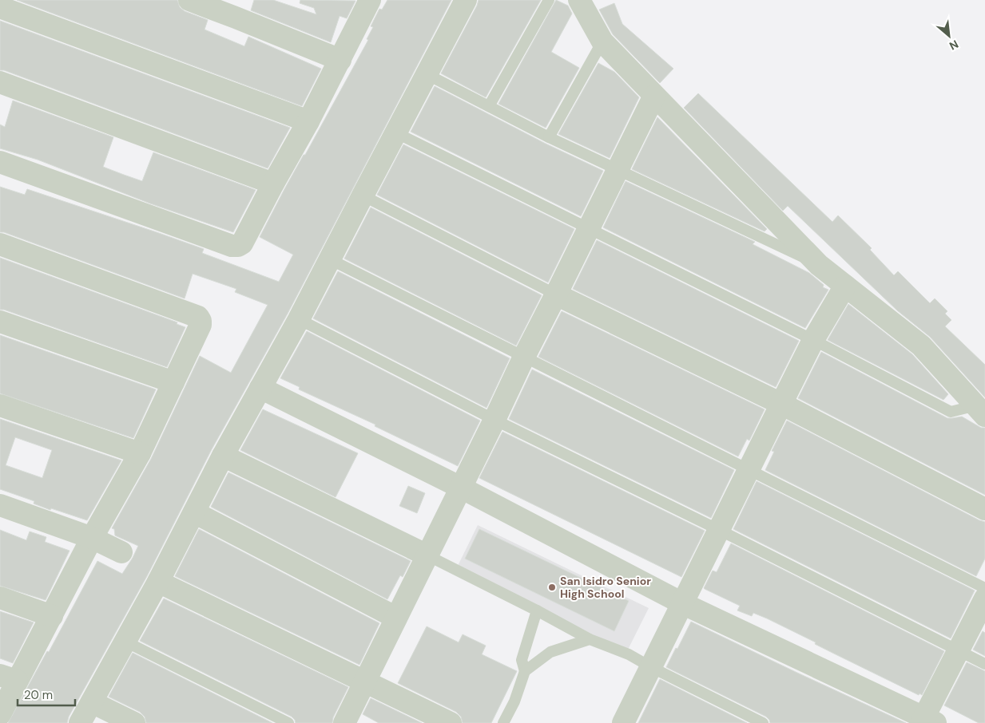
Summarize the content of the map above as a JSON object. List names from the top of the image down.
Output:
{
  "places": ["San Isidro Senior High School"],
  "scale_bar": "20 m",
  "north": "bottom right"
}
